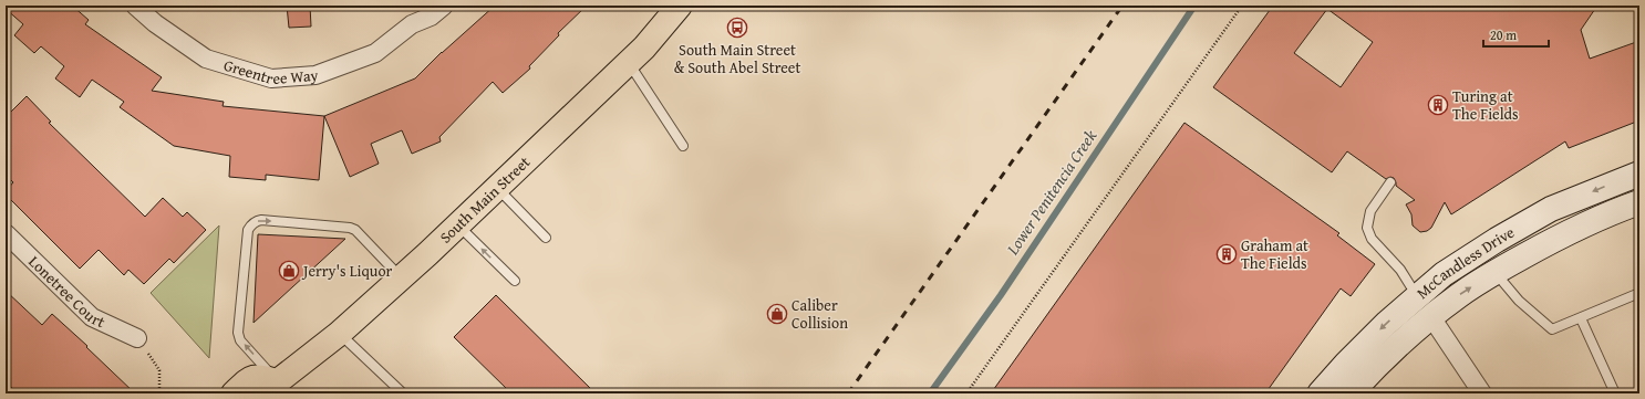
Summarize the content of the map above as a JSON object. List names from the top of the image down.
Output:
{
  "streets": {
    "main road": ["South Main Street", "McCandless Drive"],
    "street": ["Greentree Way", "Lonetree Court"]
  },
  "water": ["Lower Penitencia Creek"],
  "places": {
    "bus stop": ["South Main Street & South Abel Street"],
    "building": ["Turing at The Fields", "Graham at The Fields"],
    "shop": ["Jerry's Liquor", "Caliber Collision"]
  },
  "scale_bar": "20 m"
}
